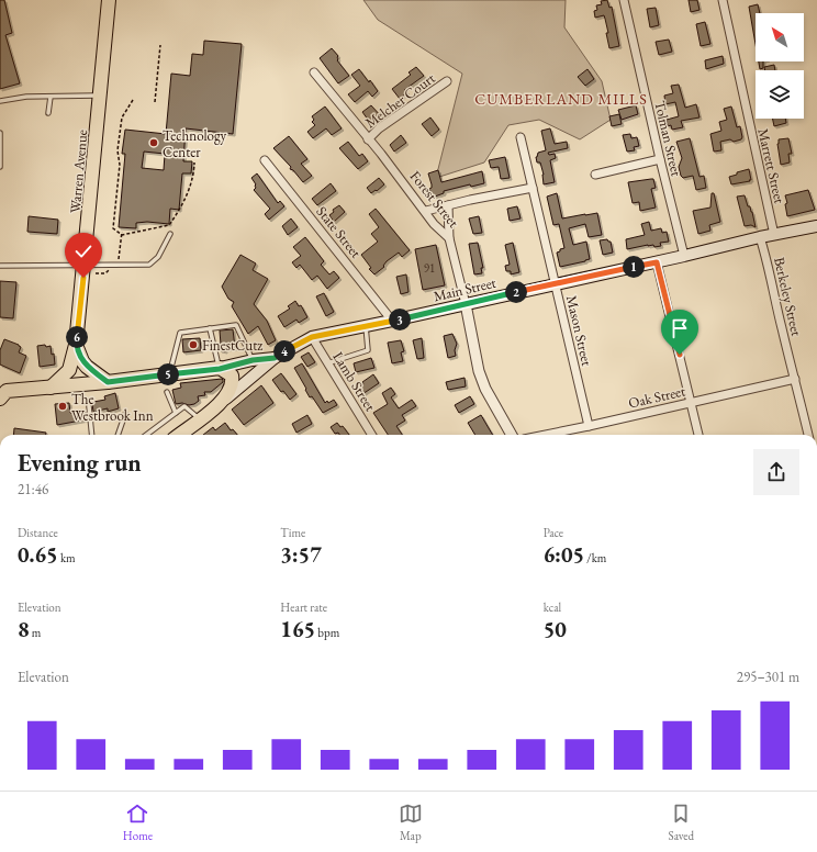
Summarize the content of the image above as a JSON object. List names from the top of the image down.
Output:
{
  "streets": {
    "main road": ["Warren Avenue", "Main Street"],
    "street": [
      "Melcher Court",
      "Tolman Street",
      "Marrett Street",
      "Forest Street",
      "State Street",
      "Berkeley Street",
      "Mason Street",
      "Lamb Street",
      "Oak Street"
    ]
  },
  "crossings": [
    ["Melcher Court", "Forest Street"],
    ["Tolman Street", "Main Street"],
    ["Marrett Street", "Main Street"],
    ["Forest Street", "Main Street"],
    ["State Street", "Main Street"],
    ["Main Street", "Berkeley Street"],
    ["Main Street", "Mason Street"],
    ["Main Street", "Lamb Street"],
    ["Berkeley Street", "Oak Street"],
    ["Mason Street", "Oak Street"]
  ],
  "districts": ["CUMBERLAND MILLS"],
  "places": ["Technology Center", "FinestCutz", "The Westbrook Inn"],
  "house_numbers": ["91"],
  "north": "top left",
  "page": {
    "pins": [
      "1",
      "2",
      "3",
      "6",
      "4",
      "5"
    ],
    "heading": ["Evening run", "21:46"],
    "stats": [
      ["Distance", "0.65 km"],
      ["Time", "3:57"],
      ["Pace", "6:05 /km"],
      ["Elevation", "8 m"],
      ["Heart rate", "165 bpm"],
      ["kcal", "50"]
    ],
    "chart": ["Elevation", "295–301 m"],
    "tabs": ["Home", "Map", "Saved"]
  }
}
